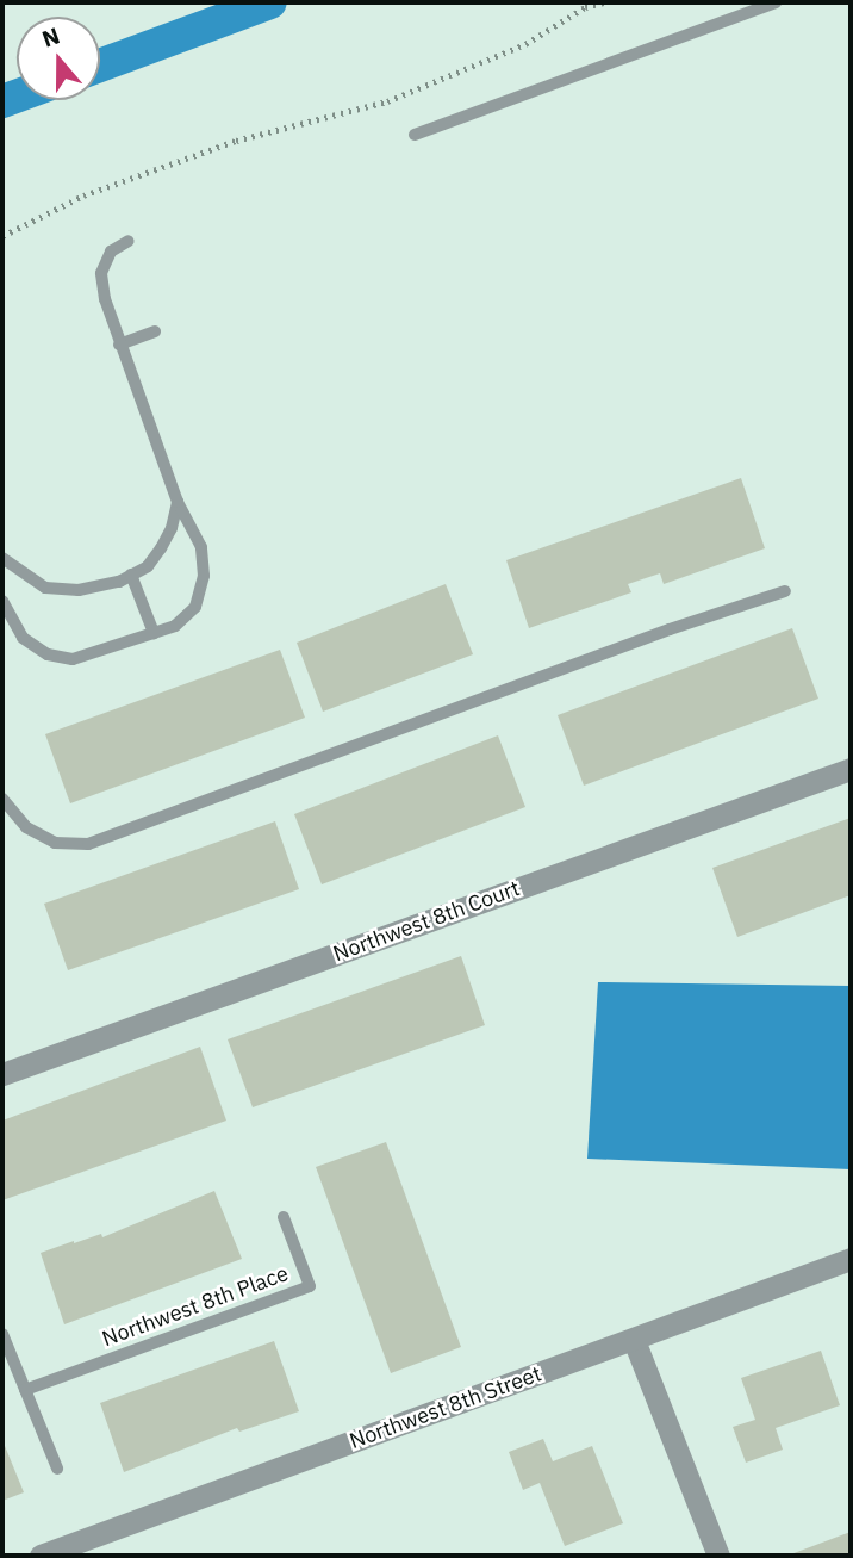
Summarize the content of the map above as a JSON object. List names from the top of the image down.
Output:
{
  "streets": {
    "street": ["Northwest 8th Court", "Northwest 8th Street"],
    "lane": ["Northwest 8th Place"]
  },
  "north": "top"
}
